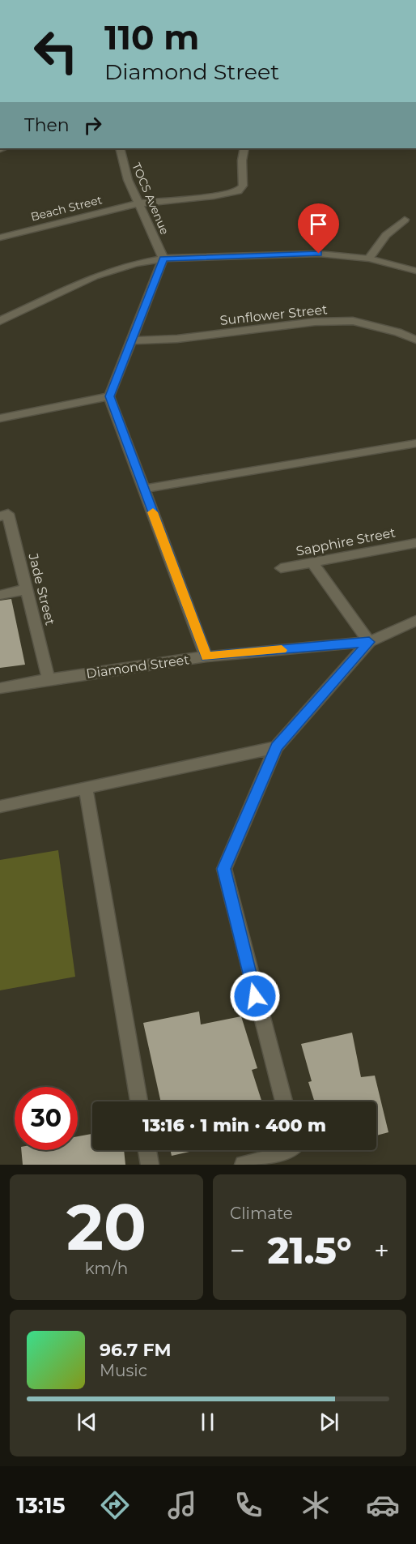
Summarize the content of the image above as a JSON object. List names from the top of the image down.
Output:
{
  "streets": {
    "street": [
      "TOCS Avenue",
      "Beach Street",
      "Sunflower Street",
      "Sapphire Street",
      "Jade Street",
      "Diamond Street"
    ]
  },
  "crossings": [
    ["TOCS Avenue", "Beach Street"],
    ["Jade Street", "Diamond Street"]
  ],
  "page": {
    "turn": ["110 m", "Diamond Street"],
    "then": "Then",
    "limit": "30",
    "trip": "13:16 · 1 min · 400 m",
    "tile": [
      ["20", "km/h"],
      "Climate"
    ],
    "heat": ["−", "21.5°", "+"],
    "song": ["96.7 FM", "Music"],
    "tabs": "13:15"
  }
}
